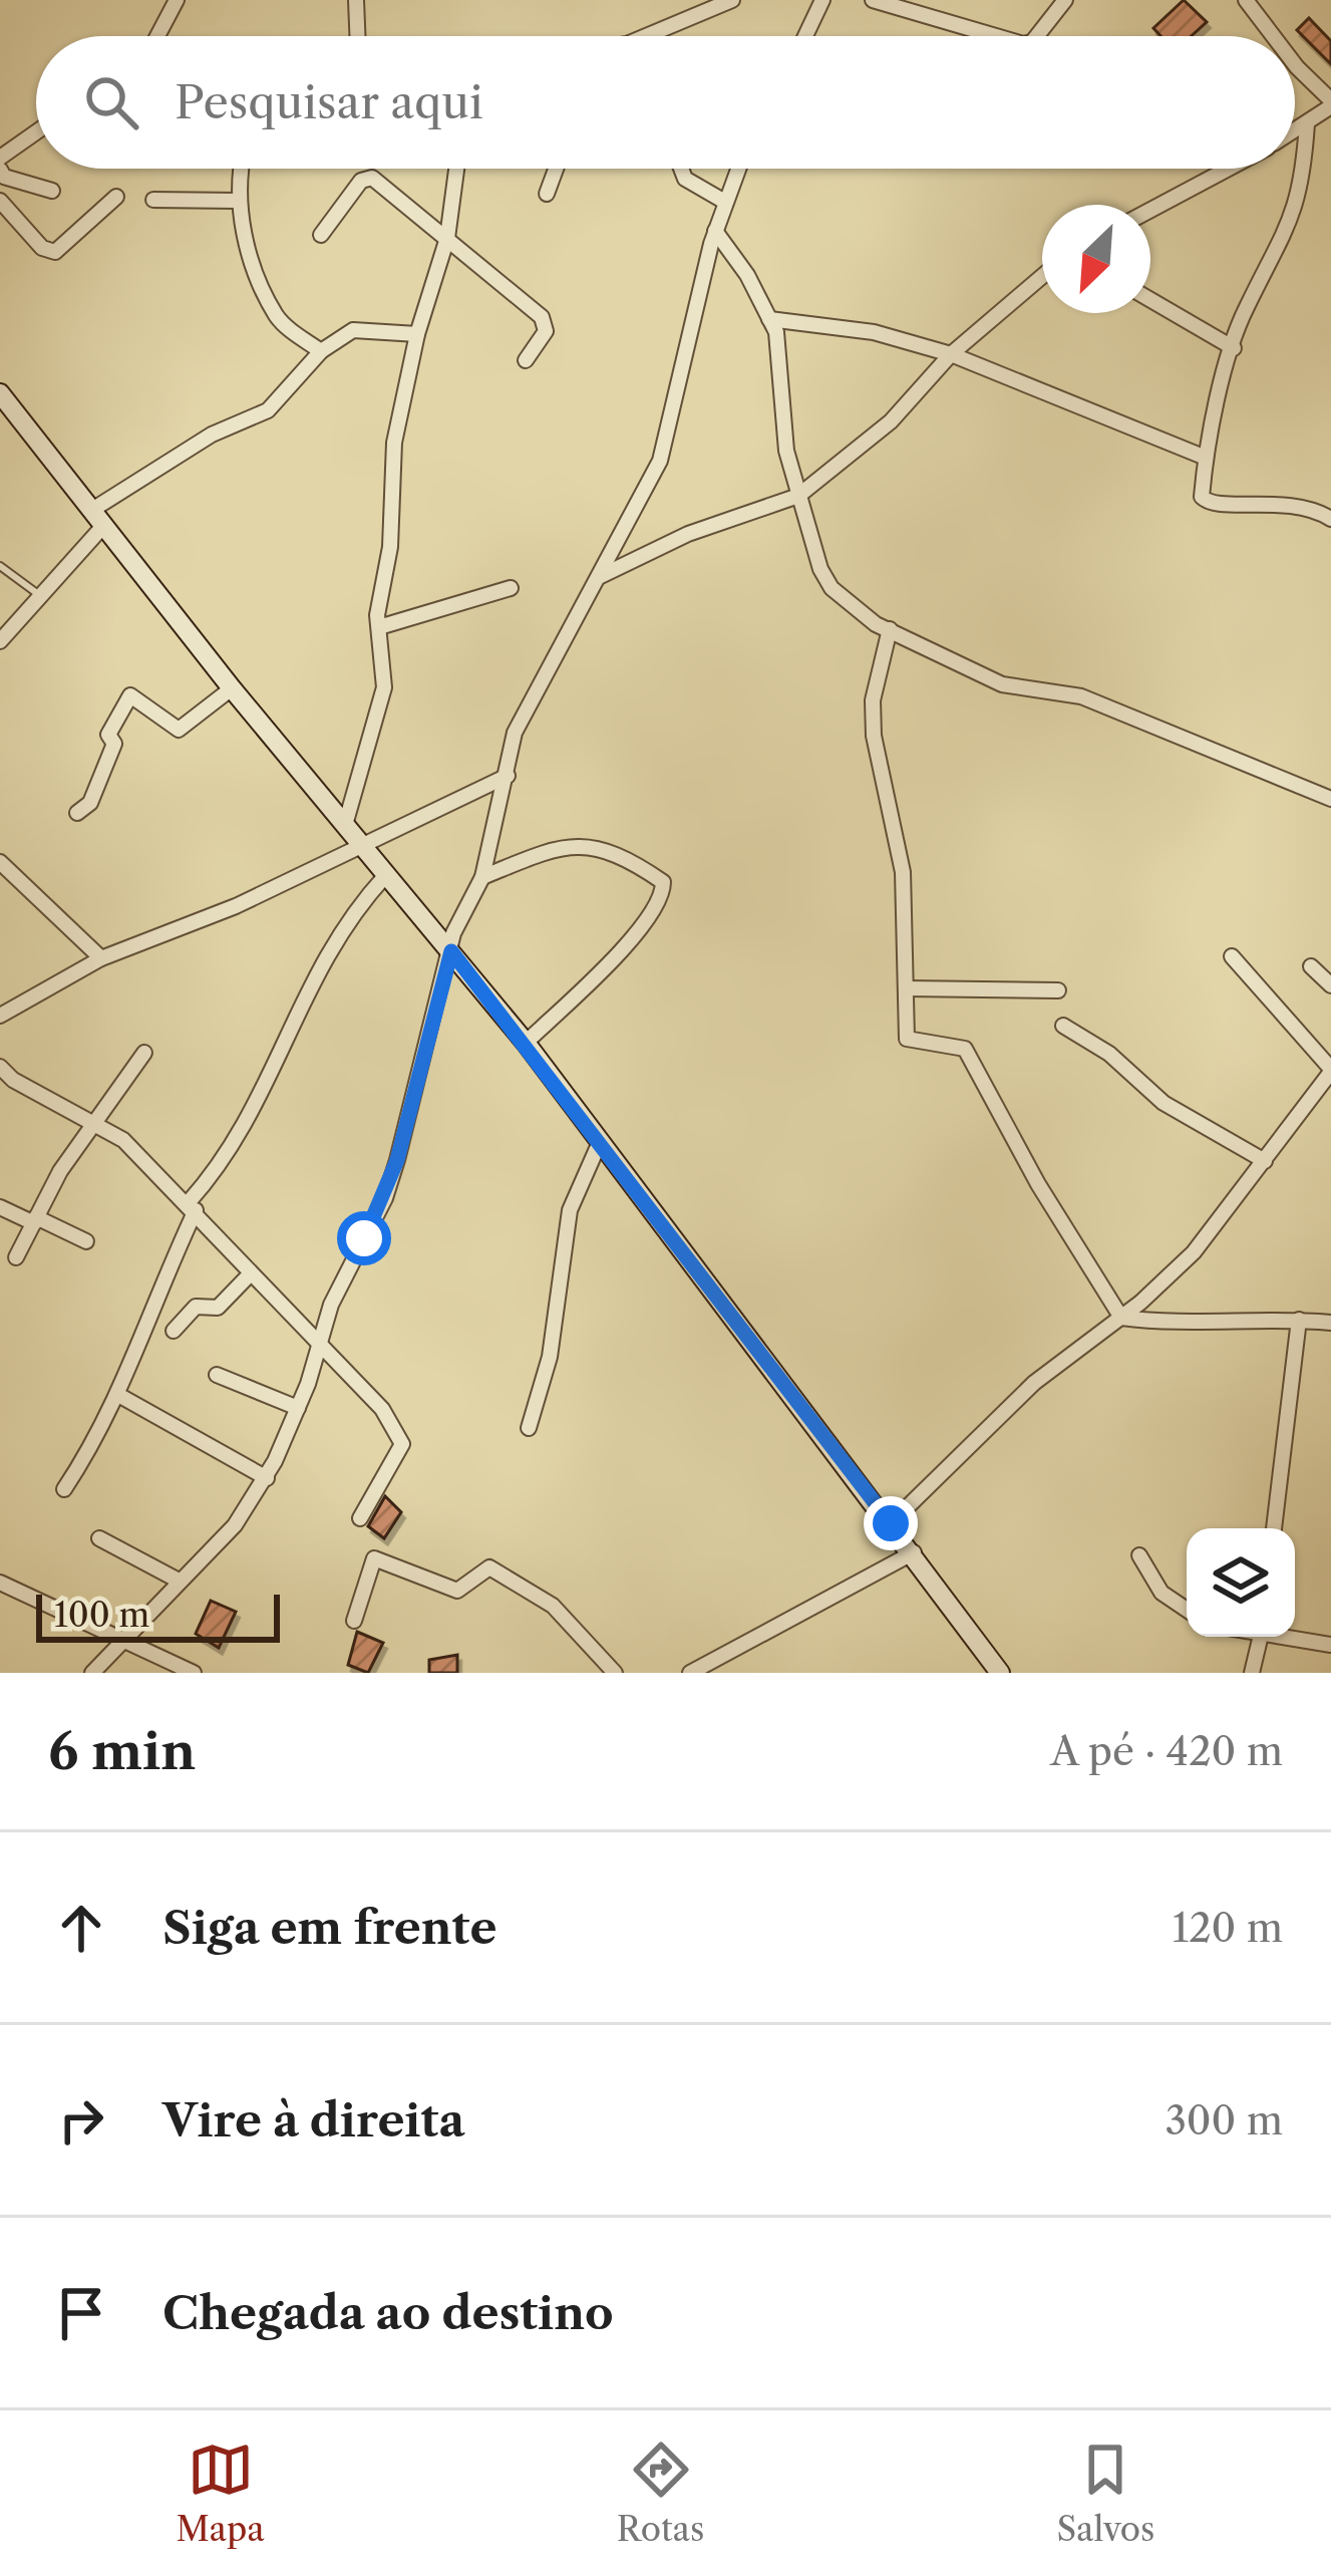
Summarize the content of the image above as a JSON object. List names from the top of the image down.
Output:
{
  "scale_bar": "100 m",
  "north": "bottom left",
  "page": {
    "search": "Pesquisar aqui",
    "scale": "100 m",
    "heading": ["6 min", "A pé · 420 m"],
    "list": [
      ["Siga em frente", "120 m"],
      ["Vire à direita", "300 m"],
      "Chegada ao destino"
    ],
    "nav": ["Mapa", "Rotas", "Salvos"]
  }
}
